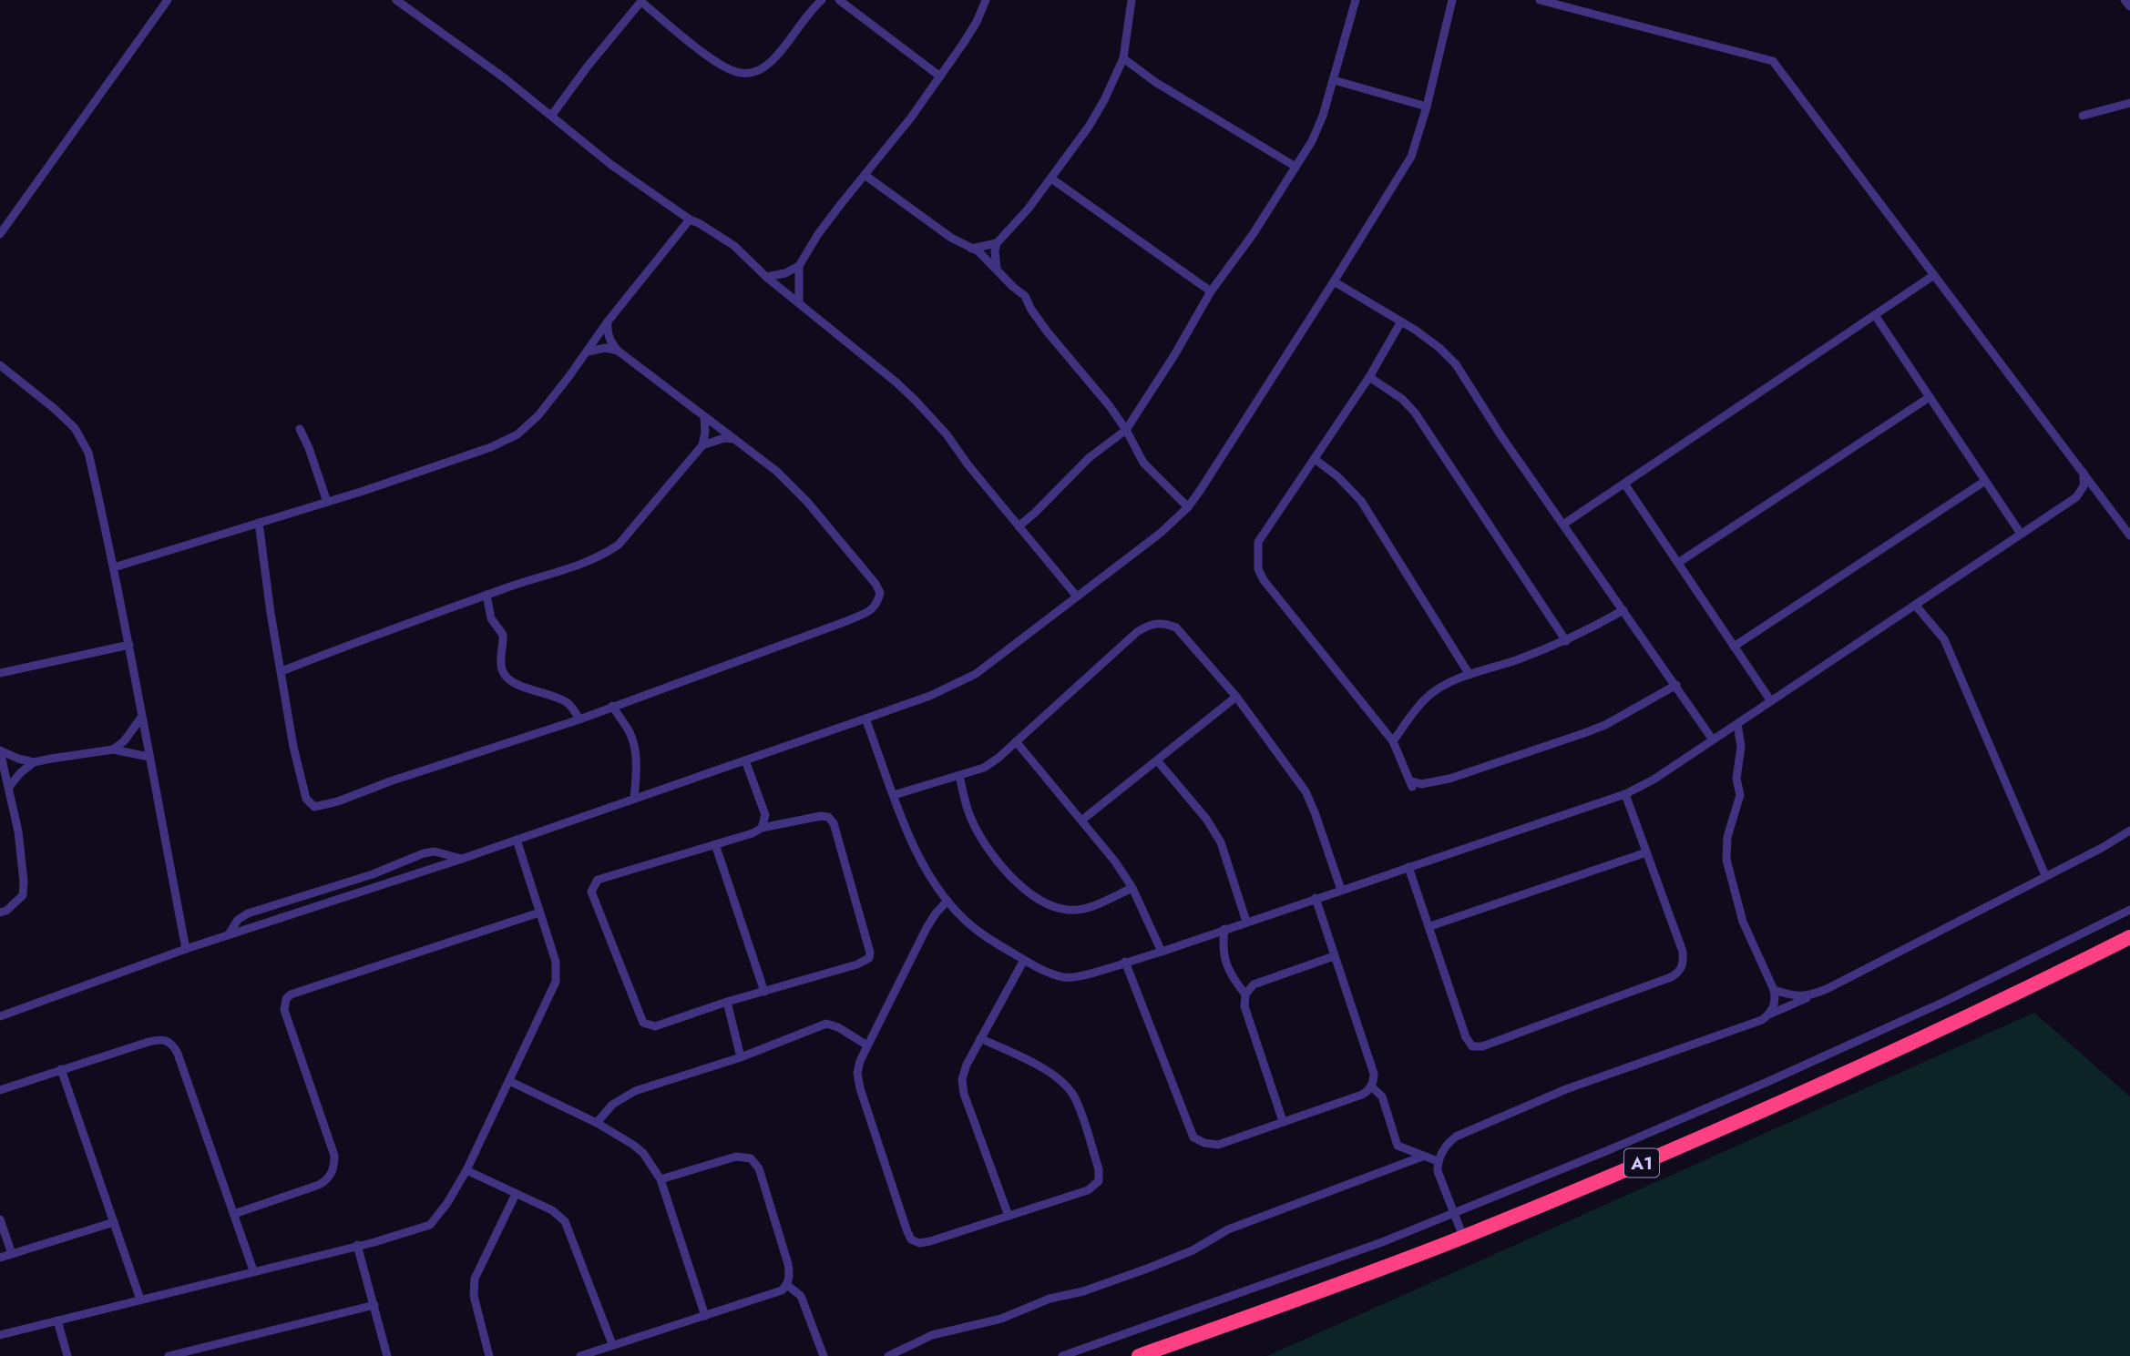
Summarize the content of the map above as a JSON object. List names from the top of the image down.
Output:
{
  "streets": {
    "highway": ["A1"]
  }
}
